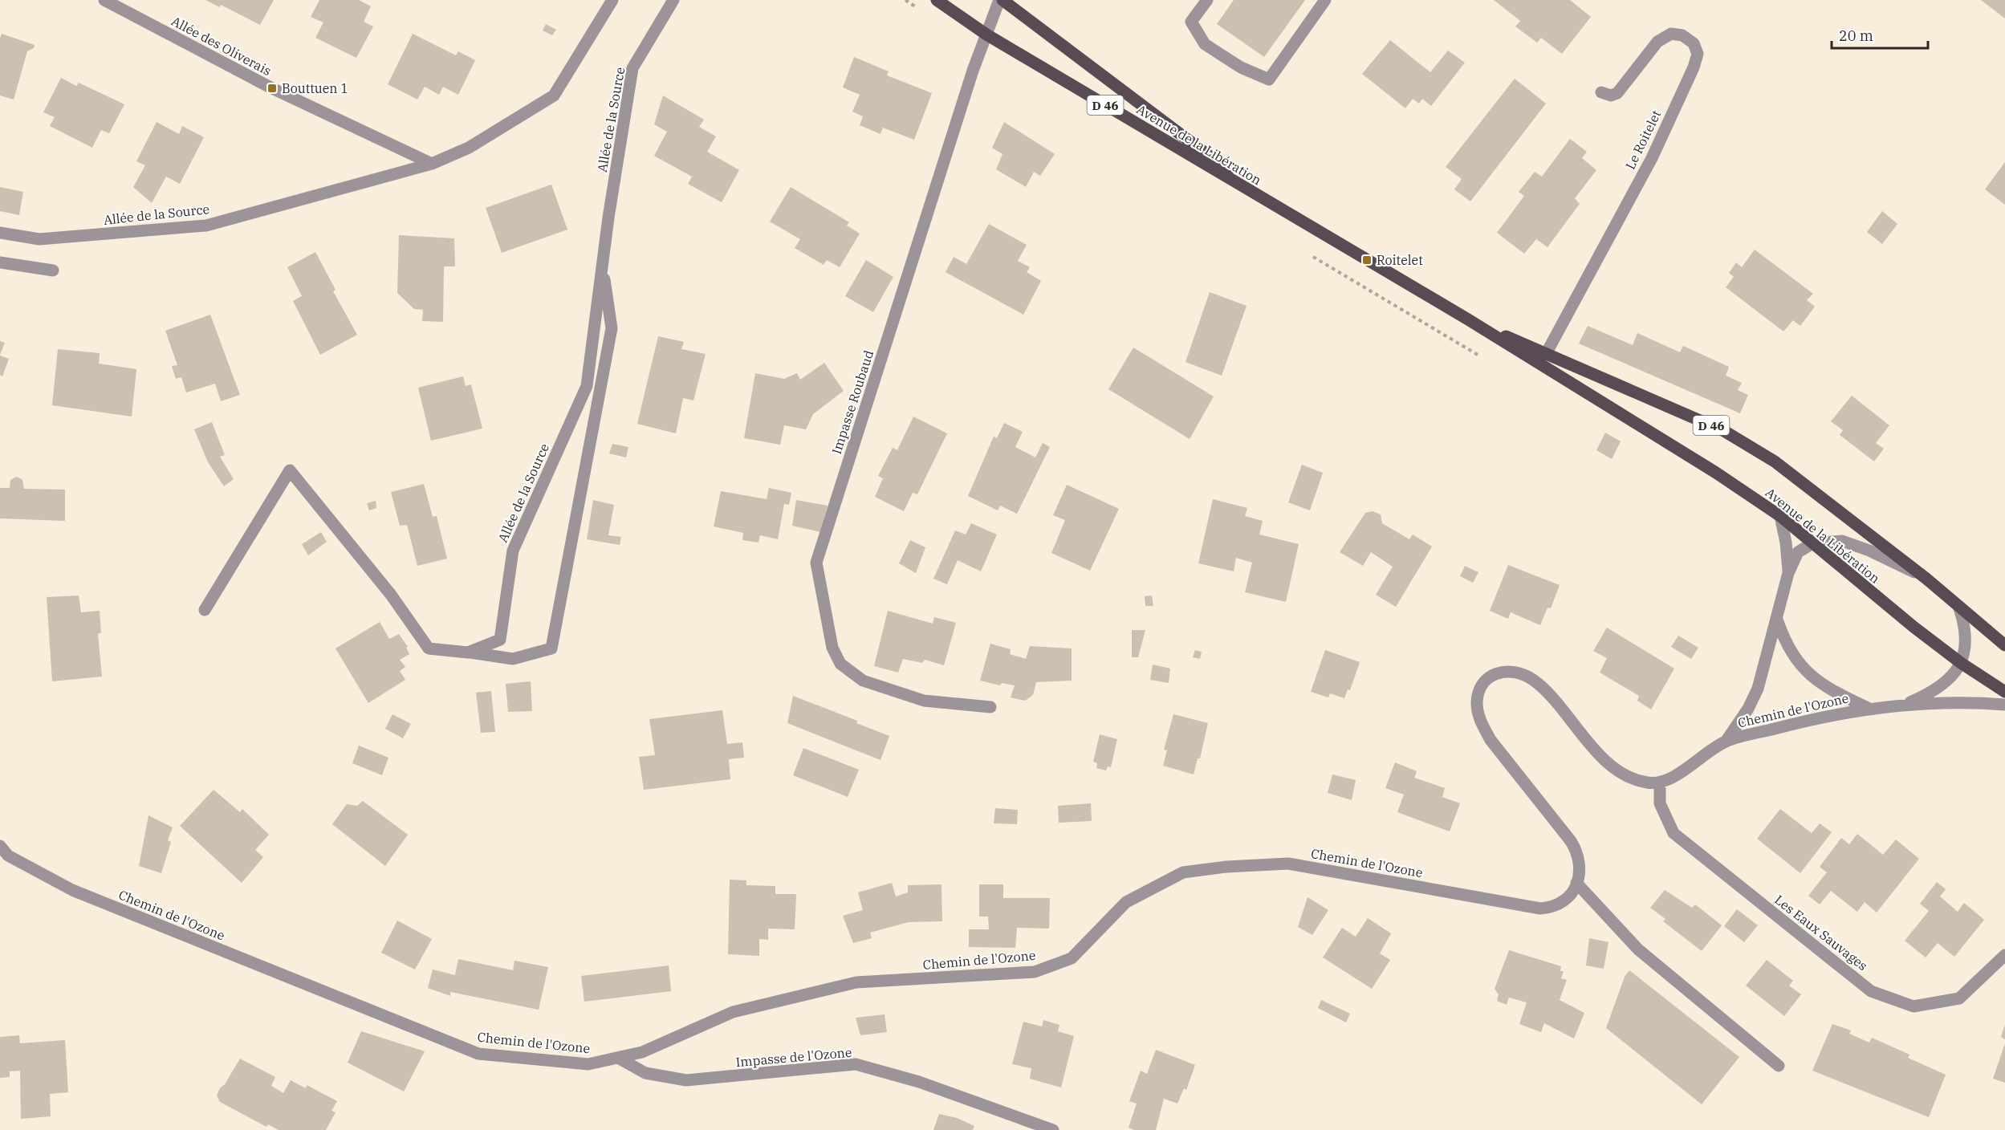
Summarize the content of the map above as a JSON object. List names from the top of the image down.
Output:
{
  "streets": {
    "main road": ["D 46", "Avenue de la Libération"],
    "street": [
      "Allée des Oliverais",
      "Allée de la Source",
      "Le Roitelet",
      "Impasse Roubaud",
      "Chemin de l'Ozone",
      "Les Eaux Sauvages",
      "Impasse de l'Ozone"
    ]
  },
  "crossings": [
    ["Allée des Oliverais", "Allée de la Source"],
    ["Le Roitelet", "Avenue de la Libération"],
    ["Avenue de la Libération", "Impasse Roubaud"],
    ["Avenue de la Libération", "Chemin de l'Ozone"],
    ["Chemin de l'Ozone", "Les Eaux Sauvages"],
    ["Chemin de l'Ozone", "Impasse de l'Ozone"]
  ],
  "places": {
    "transit": ["Bouttuen 1", "Roitelet"]
  },
  "scale_bar": "20 m"
}
